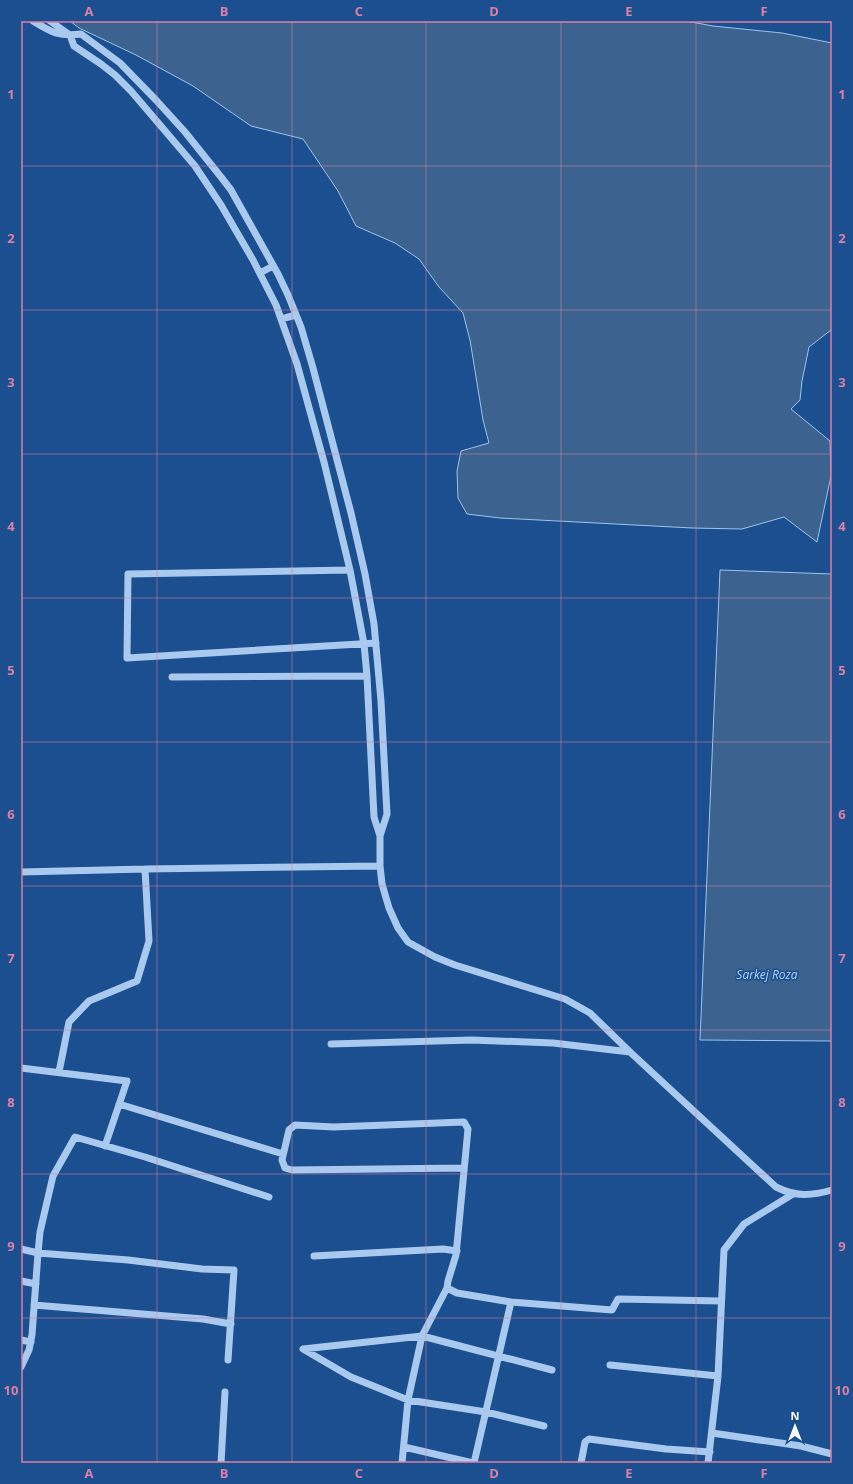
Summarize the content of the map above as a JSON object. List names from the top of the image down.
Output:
{
  "water": ["Sarkej Roza"],
  "north": "top",
  "grid": {
    "columns": [
      "A",
      "B",
      "C",
      "D",
      "E",
      "F"
    ],
    "rows": [
      "1",
      "2",
      "3",
      "4",
      "5",
      "6",
      "7",
      "8",
      "9",
      "10"
    ]
  }
}
